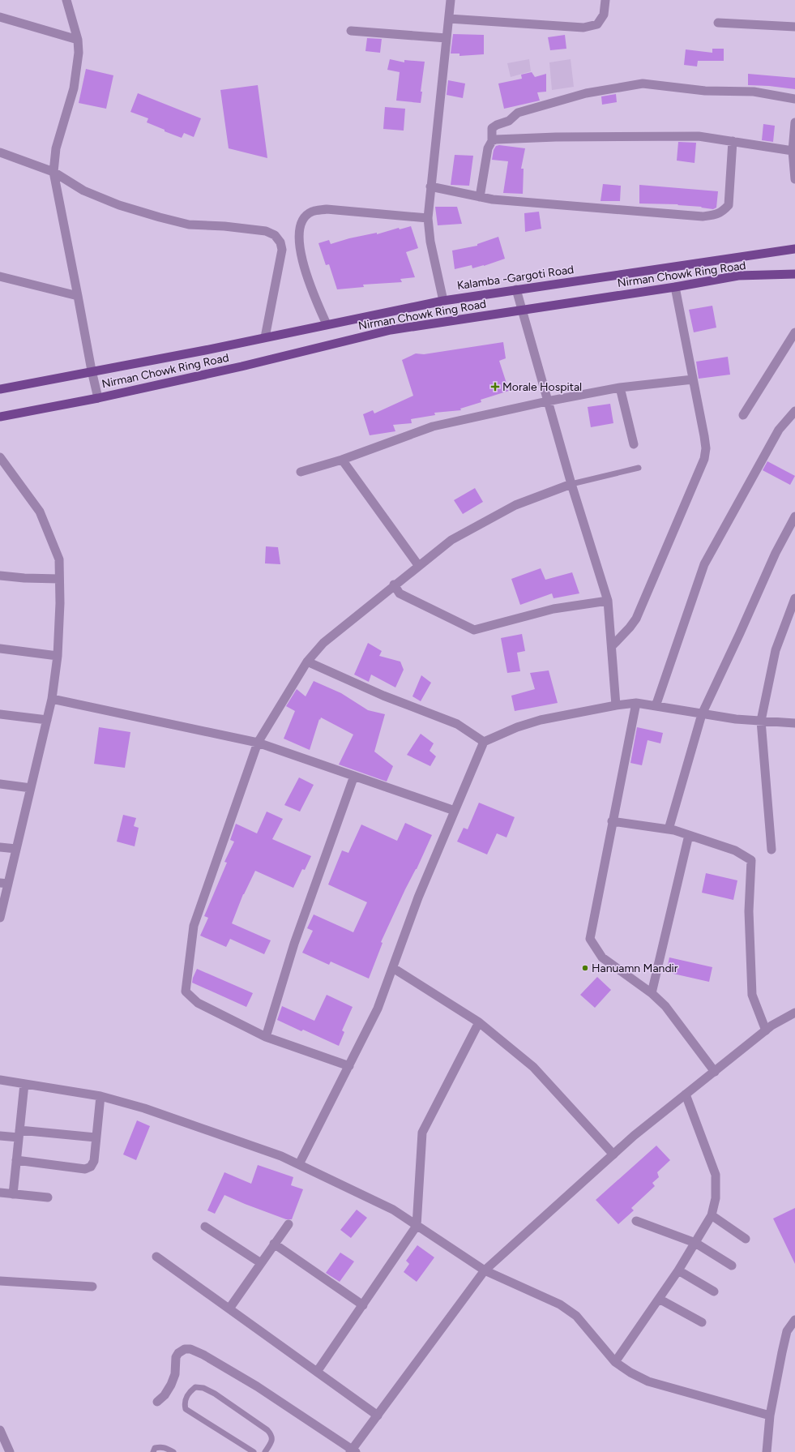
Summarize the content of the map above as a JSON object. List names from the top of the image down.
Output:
{
  "streets": {
    "main road": ["Nirman Chowk Ring Road", "Kalamba -Gargoti Road"]
  },
  "places": {
    "health": ["Morale Hospital"],
    "other": ["Hanuamn Mandir"]
  }
}
